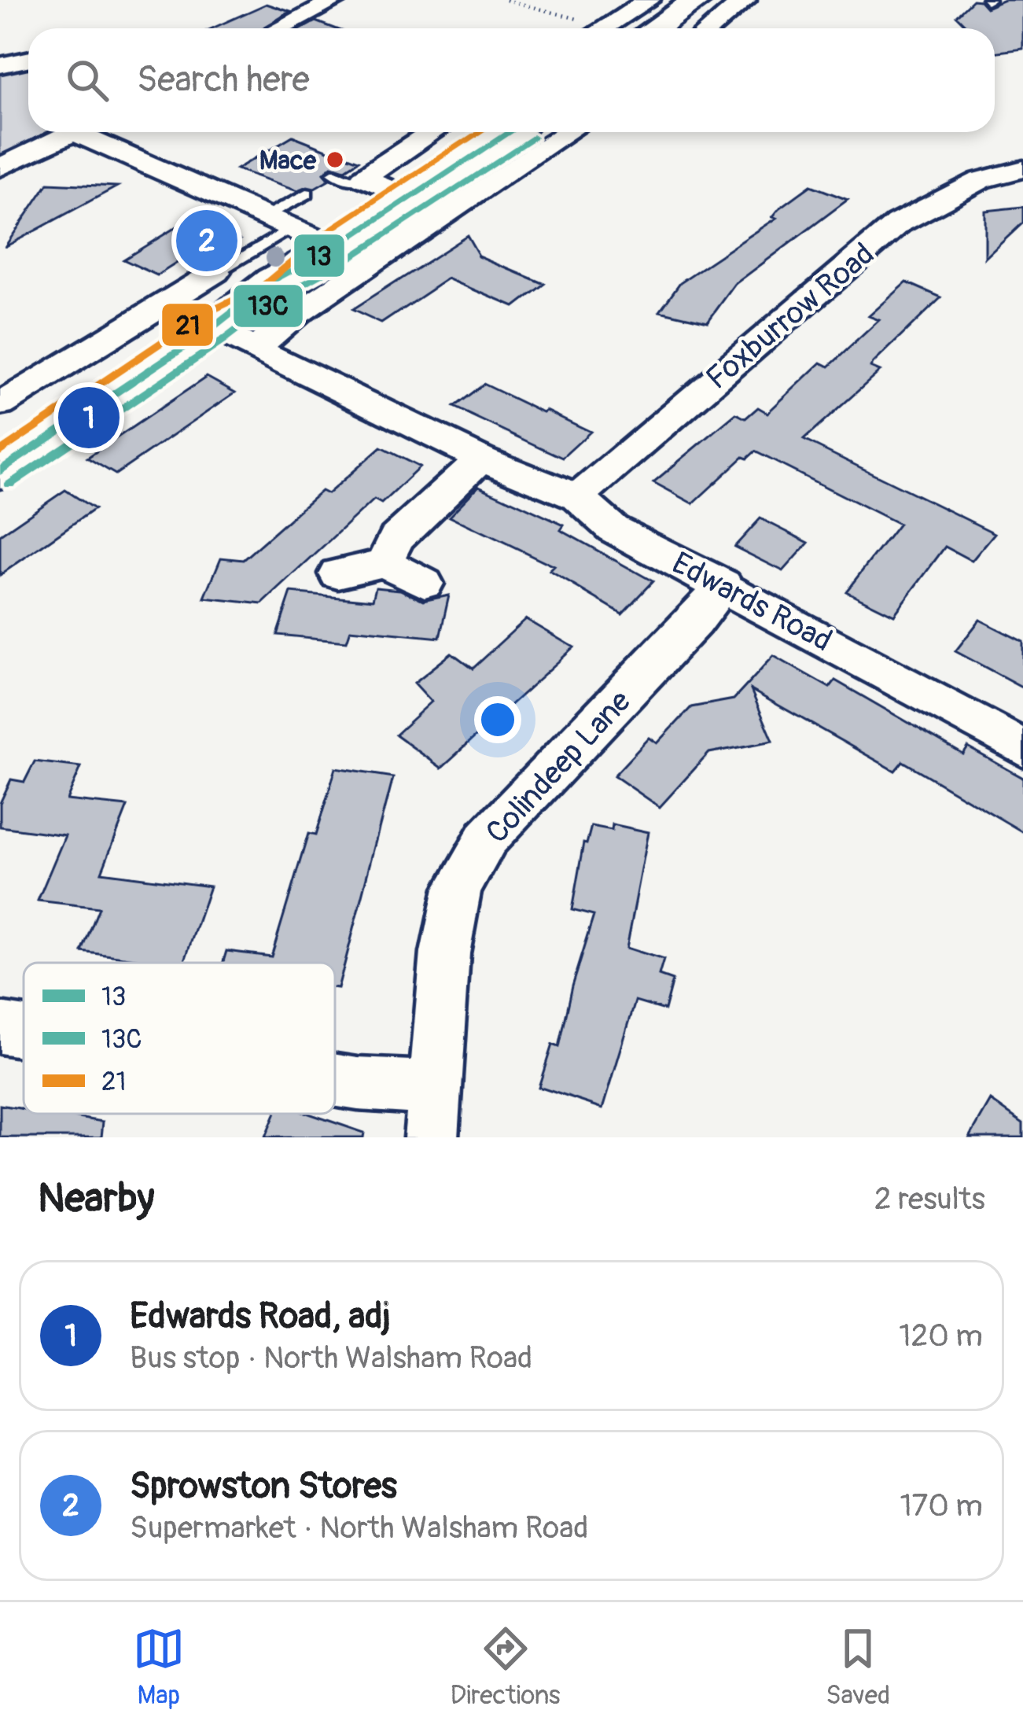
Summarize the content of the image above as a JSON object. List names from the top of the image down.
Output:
{
  "streets": {
    "street": ["Foxburrow Road", "Edwards Road", "Colindeep Lane"]
  },
  "crossings": [
    ["Foxburrow Road", "Edwards Road"],
    ["Edwards Road", "Colindeep Lane"]
  ],
  "places": ["Mace"],
  "lines": ["transit line 13", "transit line 21", "transit line 13C"],
  "legend": ["13", "13C", "21"],
  "page": {
    "search": "Search here",
    "pins": ["2", "1"],
    "heading": ["Nearby", "2 results"],
    "list": [
      {
        "mark": "1",
        "name": "Edwards Road, adj",
        "note": "Bus stop · North Walsham Road",
        "value": "120 m"
      },
      {
        "mark": "2",
        "name": "Sprowston Stores",
        "note": "Supermarket · North Walsham Road",
        "value": "170 m"
      }
    ],
    "nav": ["Map", "Directions", "Saved"]
  }
}
